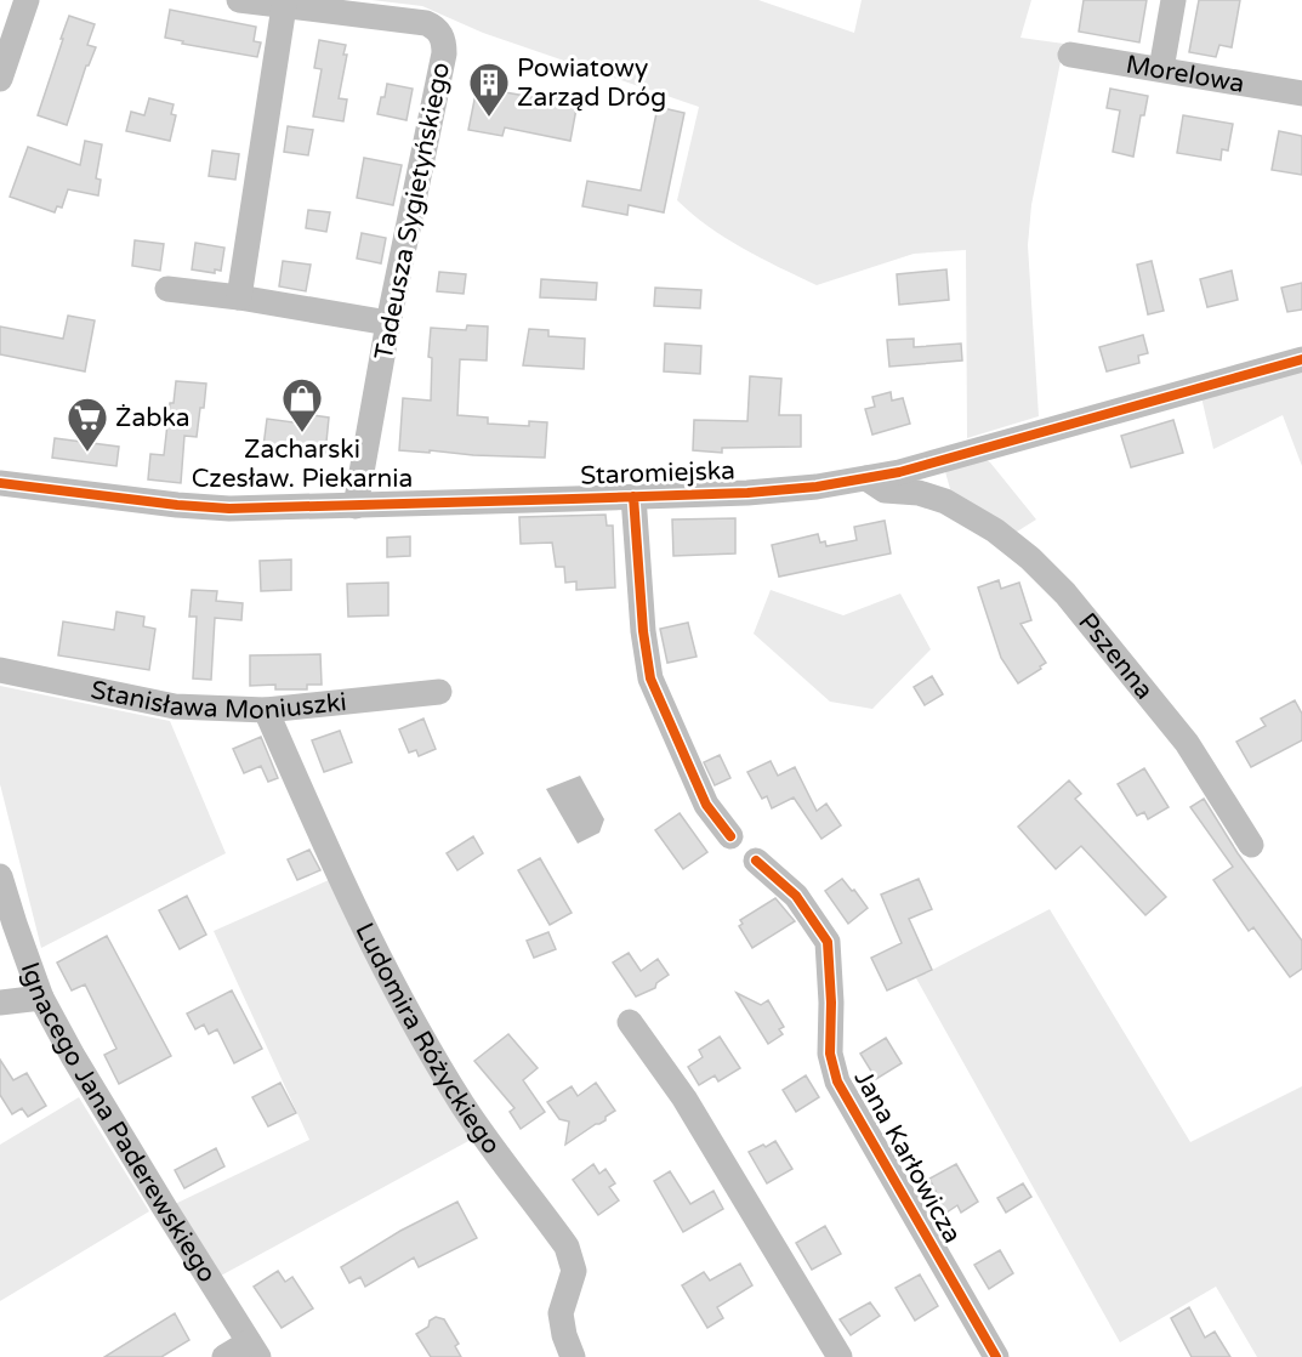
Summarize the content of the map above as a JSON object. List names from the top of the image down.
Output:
{
  "streets": {
    "street": [
      "Morelowa",
      "Tadeusza Sygietyńskiego",
      "Staromiejska",
      "Pszenna",
      "Stanisława Moniuszki",
      "Ludomira Różyckiego",
      "Ignacego Jana Paderewskiego",
      "Jana Karłowicza"
    ]
  },
  "crossings": [
    ["Tadeusza Sygietyńskiego", "Staromiejska"],
    ["Staromiejska", "Pszenna"],
    ["Stanisława Moniuszki", "Ludomira Różyckiego"]
  ],
  "places": {
    "building": ["Powiatowy Zarząd Dróg"],
    "shop": ["Zacharski Czesław. Piekarnia"],
    "supermarket": ["Żabka"]
  }
}
